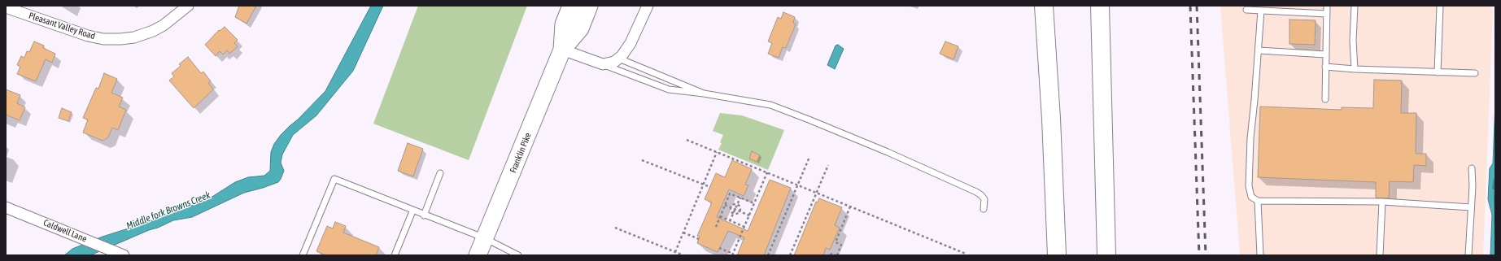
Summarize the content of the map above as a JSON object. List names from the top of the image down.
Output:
{
  "streets": {
    "main road": ["Franklin Pike"],
    "street": ["Pleasant Valley Road", "Caldwell Lane"]
  },
  "water": ["Middle fork Browns Creek"]
}
